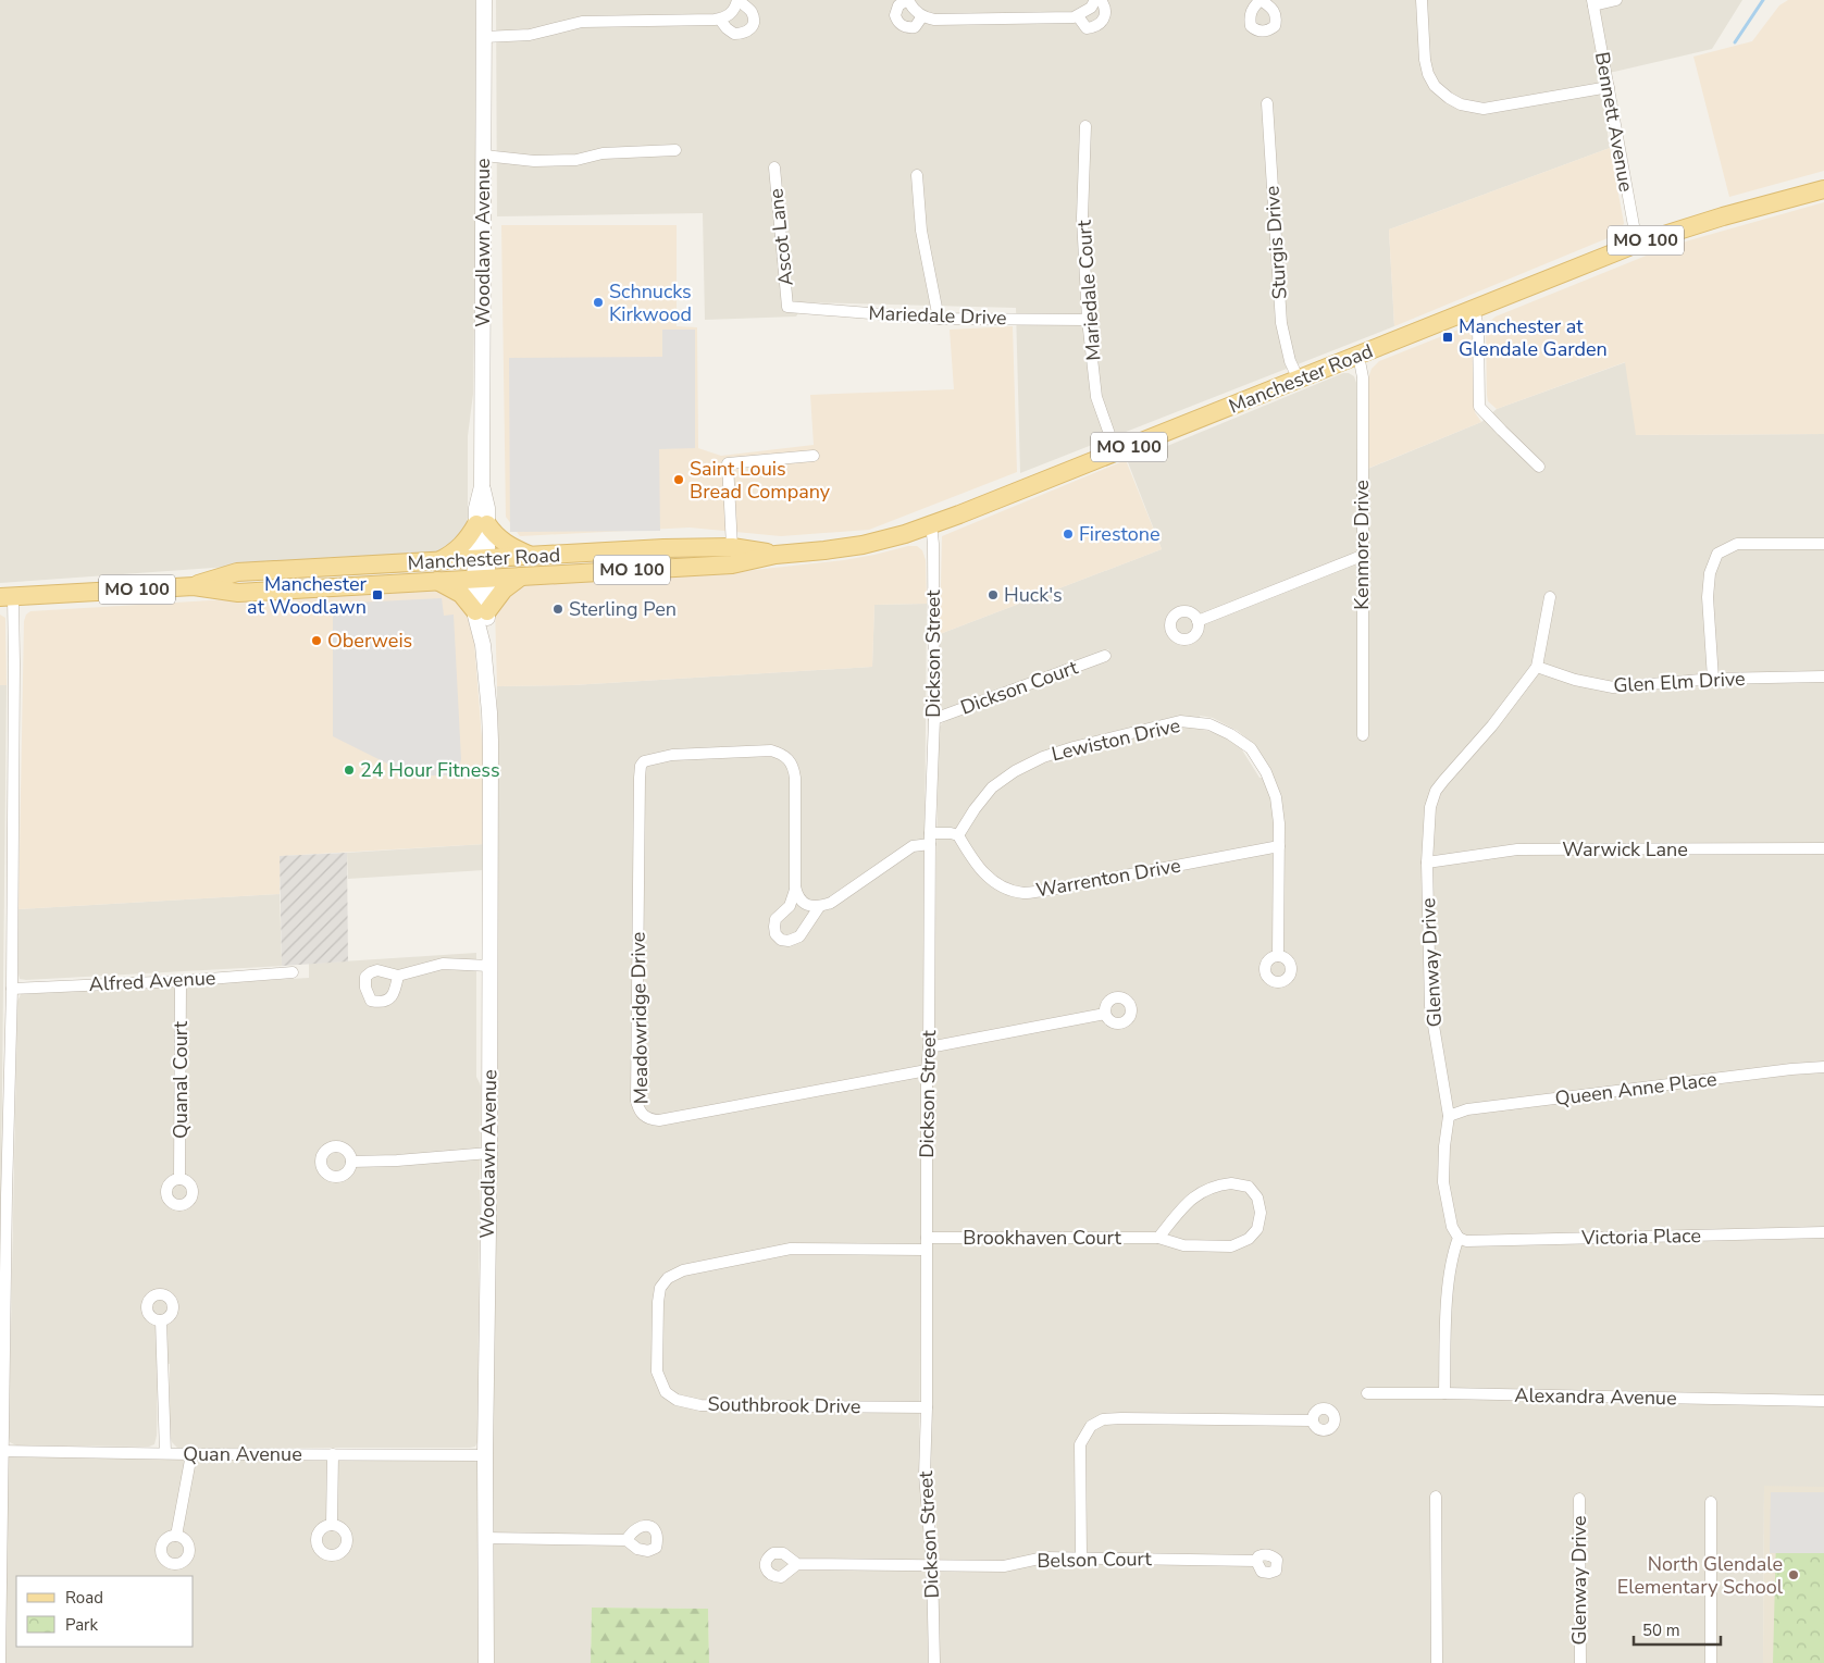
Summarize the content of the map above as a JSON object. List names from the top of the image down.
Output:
{
  "streets": {
    "main road": ["MO 100", "Manchester Road"],
    "street": [
      "Bennett Avenue",
      "Ascot Lane",
      "Woodlawn Avenue",
      "Sturgis Drive",
      "Mariedale Court",
      "Mariedale Drive",
      "Kenmore Drive",
      "Dickson Street",
      "Glen Elm Drive",
      "Dickson Court",
      "Lewiston Drive",
      "Warwick Lane",
      "Warrenton Drive",
      "Glenway Drive",
      "Alfred Avenue",
      "Meadowridge Drive",
      "Quanal Court",
      "Queen Anne Place",
      "Victoria Place",
      "Brookhaven Court",
      "Alexandra Avenue",
      "Southbrook Drive",
      "Quan Avenue",
      "Belson Court"
    ]
  },
  "crossings": [
    ["Bennett Avenue", "Manchester Road"],
    ["Ascot Lane", "Mariedale Drive"],
    ["Woodlawn Avenue", "Manchester Road"],
    ["Woodlawn Avenue", "Quan Avenue"],
    ["Sturgis Drive", "Manchester Road"],
    ["Mariedale Court", "Mariedale Drive"],
    ["Mariedale Court", "Manchester Road"],
    ["Manchester Road", "Kenmore Drive"],
    ["Manchester Road", "Dickson Street"],
    ["Dickson Street", "Dickson Court"],
    ["Dickson Street", "Meadowridge Drive"],
    ["Dickson Street", "Brookhaven Court"],
    ["Dickson Street", "Southbrook Drive"],
    ["Dickson Street", "Belson Court"],
    ["Glen Elm Drive", "Glenway Drive"],
    ["Lewiston Drive", "Warrenton Drive"],
    ["Warwick Lane", "Glenway Drive"],
    ["Glenway Drive", "Queen Anne Place"],
    ["Glenway Drive", "Victoria Place"],
    ["Alfred Avenue", "Quanal Court"]
  ],
  "places": {
    "other": [
      "Schnucks Kirkwood",
      "Saint Louis Bread Company",
      "Firestone",
      "Huck's",
      "Sterling Pen",
      "Oberweis",
      "24 Hour Fitness",
      "North Glendale Elementary School"
    ],
    "transit": ["Manchester at Glendale Garden", "Manchester at Woodlawn"]
  },
  "legend": ["Road", "Park"],
  "scale_bar": "50 m"
}
